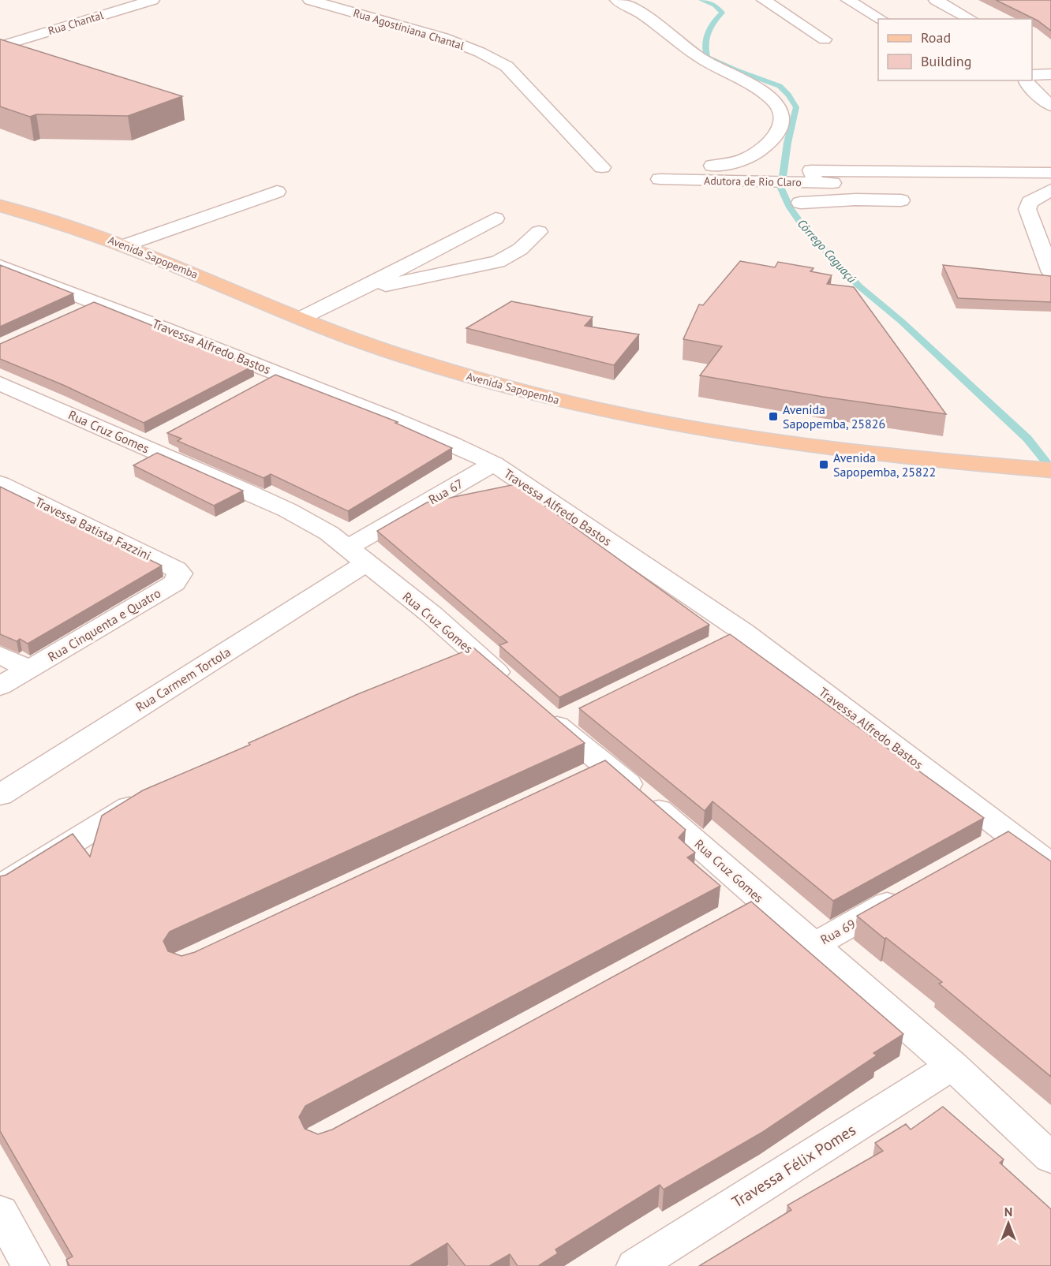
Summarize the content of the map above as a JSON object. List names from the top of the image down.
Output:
{
  "streets": {
    "main road": ["Avenida Sapopemba"],
    "street": [
      "Rua Chantal",
      "Rua Agostiniana Chantal",
      "Adutora de Rio Claro",
      "Travessa Alfredo Bastos",
      "Rua Cruz Gomes",
      "Rua 67",
      "Travessa Batista Fazzini",
      "Rua Cinquenta e Quatro",
      "Rua Carmem Tortola",
      "Rua 69",
      "Travessa Félix Pomes"
    ]
  },
  "crossings": [
    ["Travessa Alfredo Bastos", "Rua 67"],
    ["Rua Cruz Gomes", "Rua 67"],
    ["Rua Cruz Gomes", "Rua Carmem Tortola"],
    ["Rua Cruz Gomes", "Rua 69"],
    ["Rua Cruz Gomes", "Travessa Félix Pomes"],
    ["Rua 67", "Rua Carmem Tortola"],
    ["Travessa Batista Fazzini", "Rua Cinquenta e Quatro"]
  ],
  "water": ["Córrego Caguaçú"],
  "places": {
    "transit": ["Avenida Sapopemba, 25826", "Avenida Sapopemba, 25822"]
  },
  "legend": ["Road", "Building"],
  "north": "top"
}
